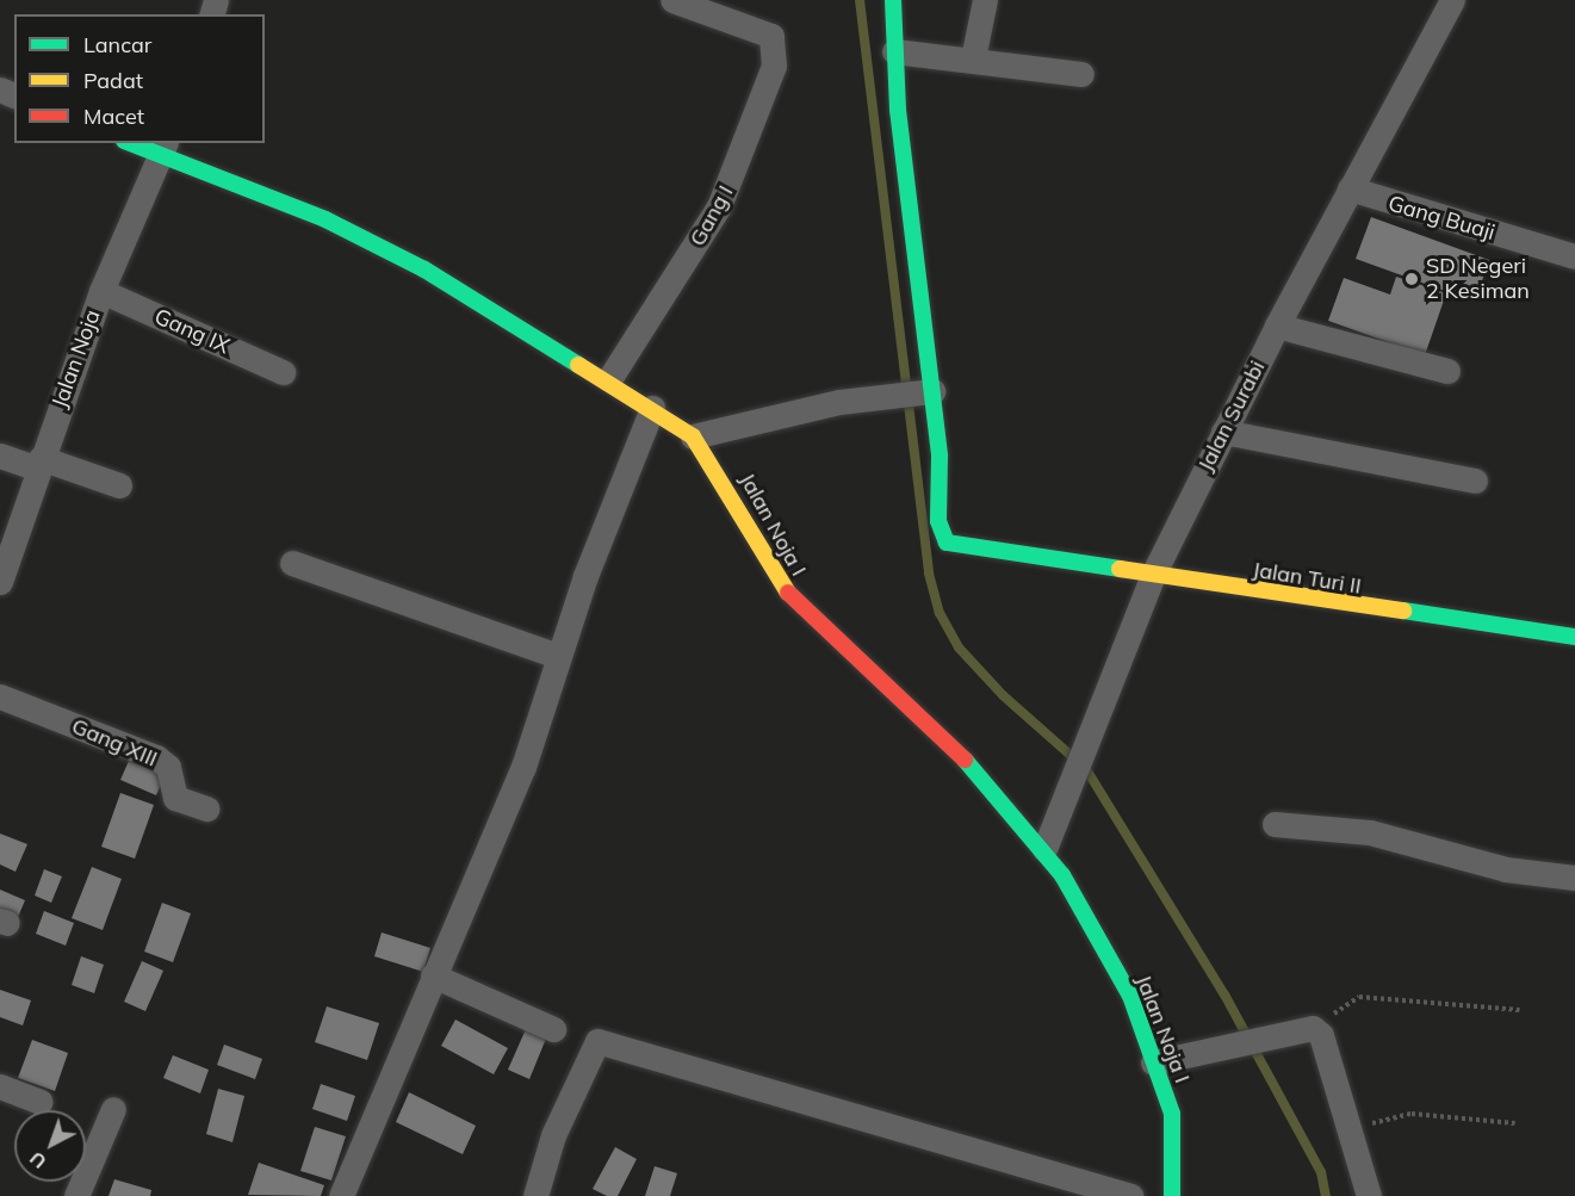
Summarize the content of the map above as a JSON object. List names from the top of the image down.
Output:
{
  "streets": {
    "street": [
      "Gang I",
      "Gang Buaji",
      "Gang IX",
      "Jalan Noja",
      "Jalan Surabi",
      "Jalan Noja I",
      "Jalan Turi II",
      "Gang XIII"
    ]
  },
  "crossings": [
    ["Gang I", "Jalan Noja I"],
    ["Gang Buaji", "Jalan Surabi"],
    ["Gang IX", "Jalan Noja"],
    ["Jalan Noja", "Jalan Noja I"],
    ["Jalan Surabi", "Jalan Noja I"],
    ["Jalan Surabi", "Jalan Turi II"]
  ],
  "places": ["SD Negeri 2 Kesiman"],
  "legend": ["Lancar", "Padat", "Macet"],
  "north": "bottom left"
}
